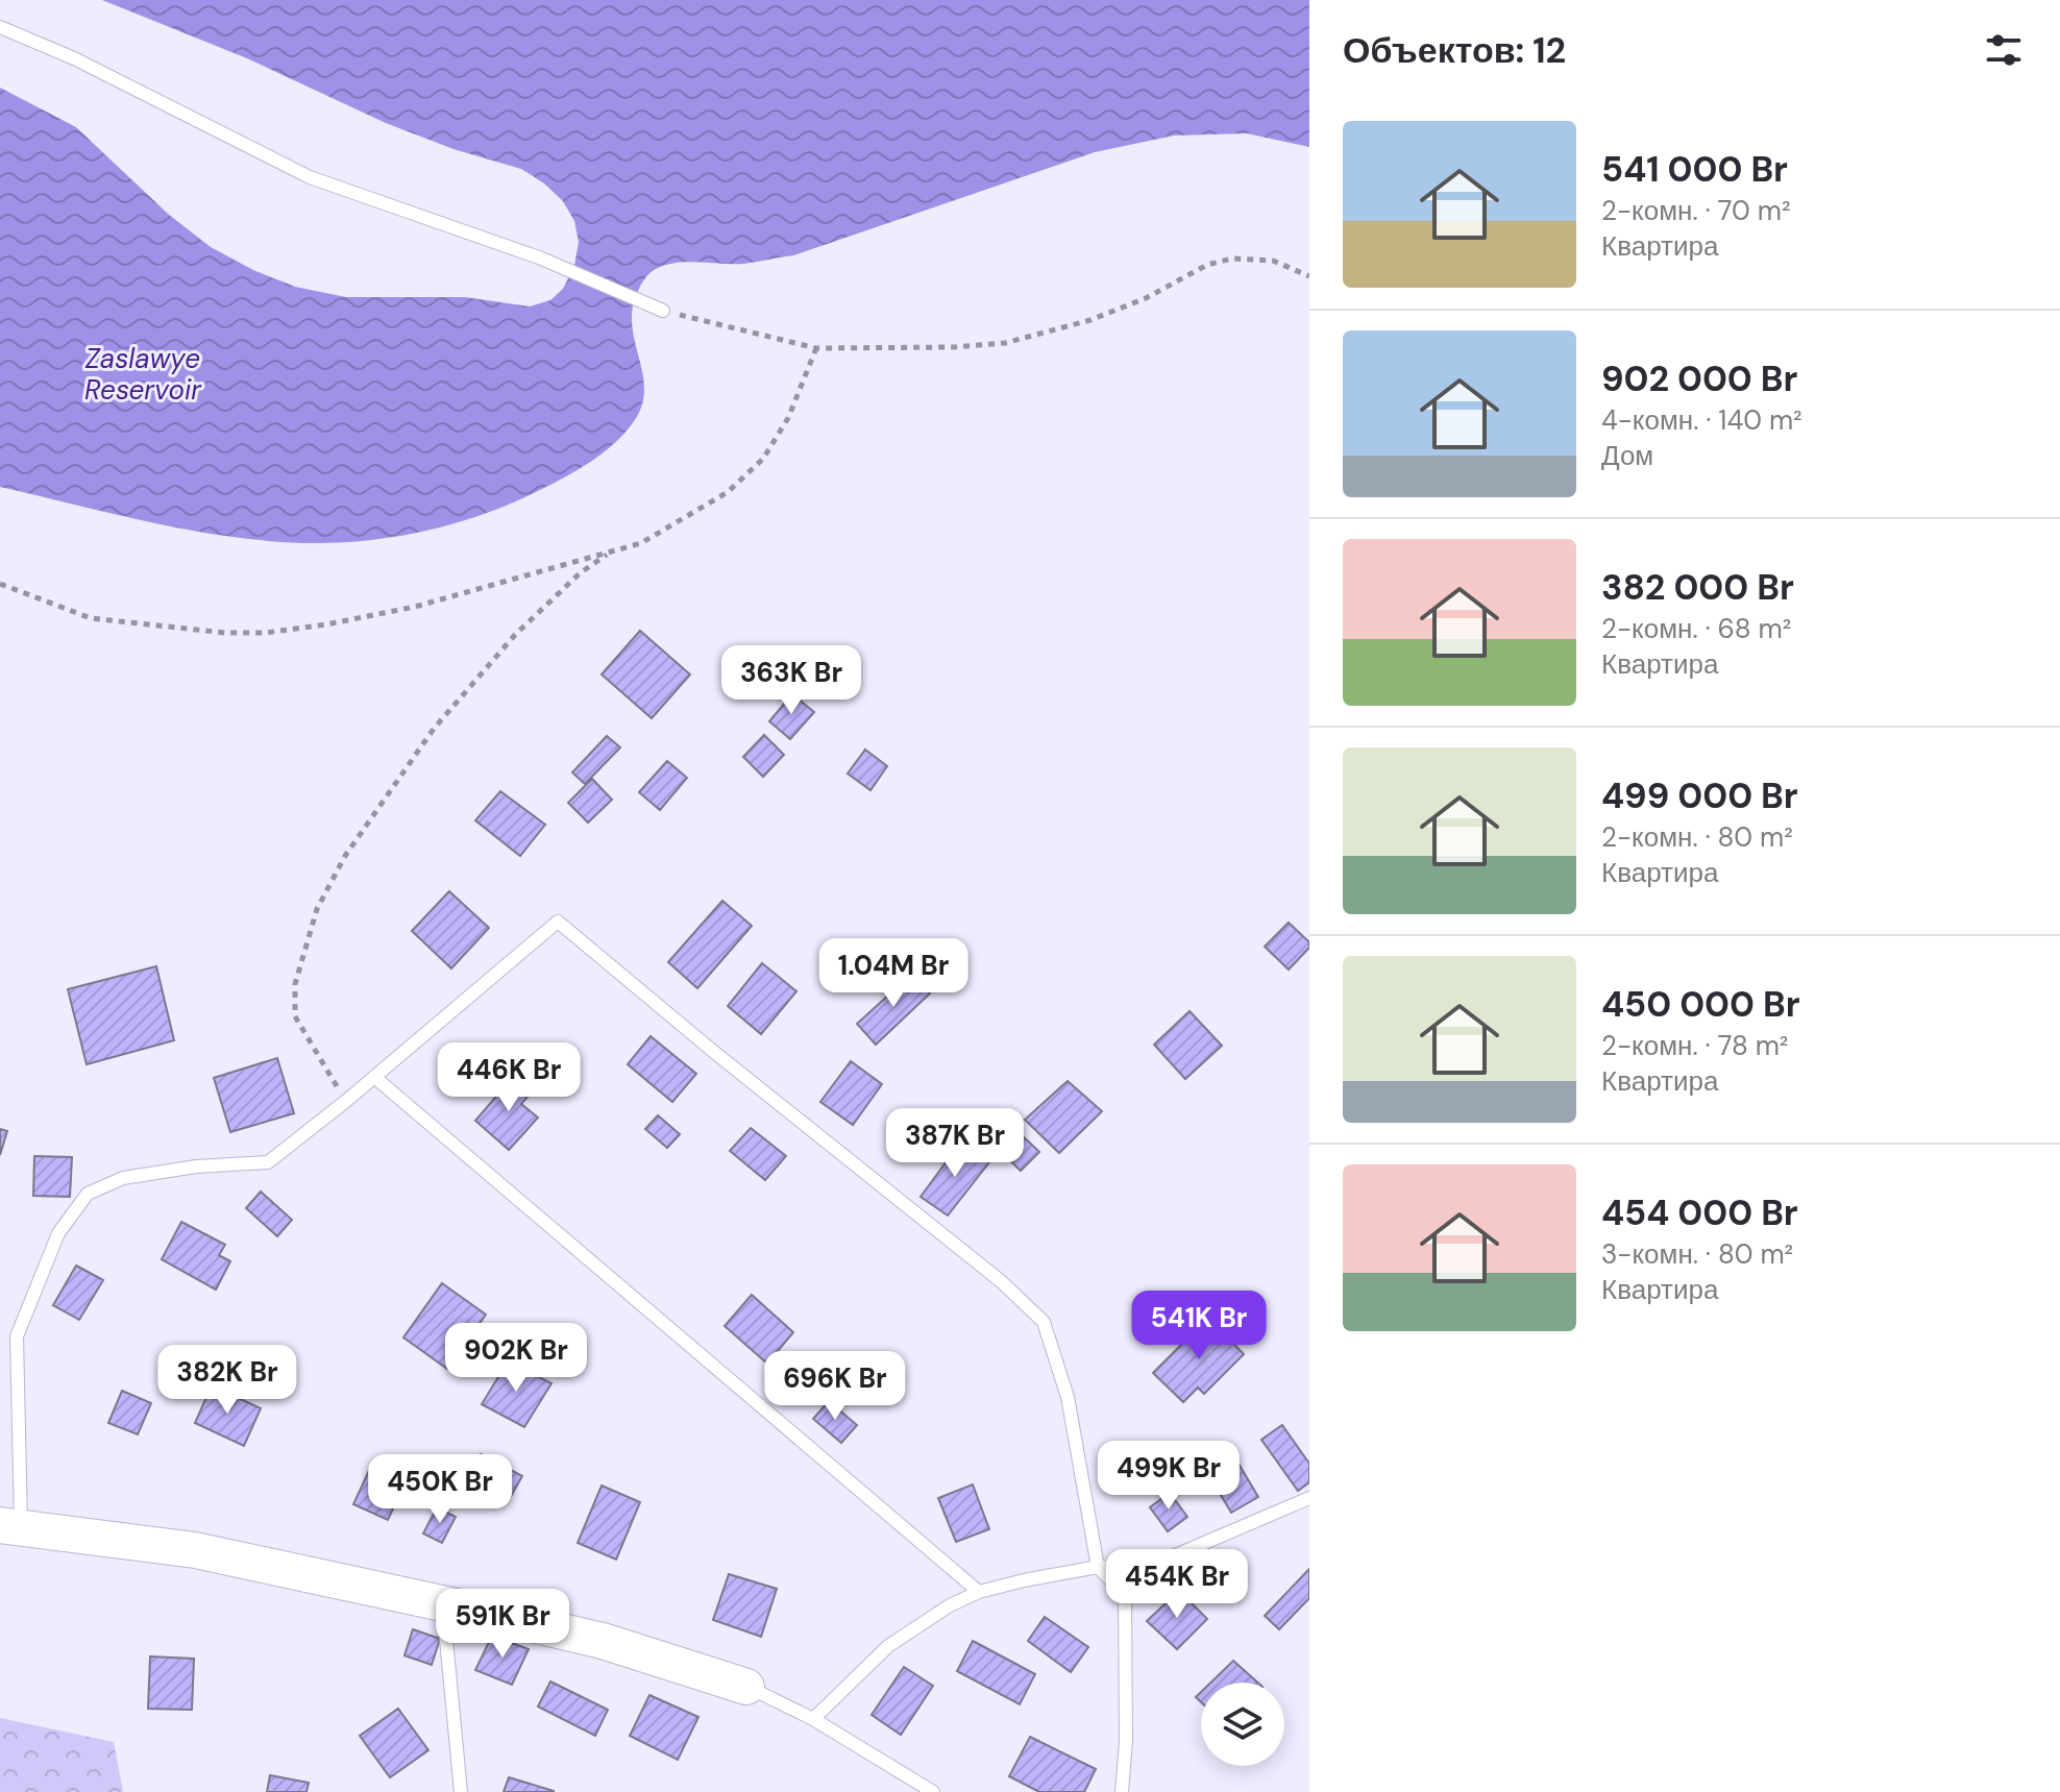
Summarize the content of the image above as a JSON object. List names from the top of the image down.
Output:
{
  "water": ["Zaslawye Reservoir"],
  "page": {
    "heading": "Объектов: 12",
    "list": [
      {
        "name": "541 000 Br",
        "note": "2-комн. · 70 m² · Квартира"
      },
      {
        "name": "902 000 Br",
        "note": "4-комн. · 140 m² · Дом"
      },
      {
        "name": "382 000 Br",
        "note": "2-комн. · 68 m² · Квартира"
      },
      {
        "name": "499 000 Br",
        "note": "2-комн. · 80 m² · Квартира"
      },
      {
        "name": "450 000 Br",
        "note": "2-комн. · 78 m² · Квартира"
      },
      {
        "name": "454 000 Br",
        "note": "3-комн. · 80 m² · Квартира"
      }
    ],
    "price": [
      "363K Br",
      "1.04M Br",
      "446K Br",
      "387K Br",
      "541K Br",
      "902K Br",
      "382K Br",
      "696K Br",
      "499K Br",
      "450K Br",
      "454K Br",
      "591K Br"
    ]
  }
}
